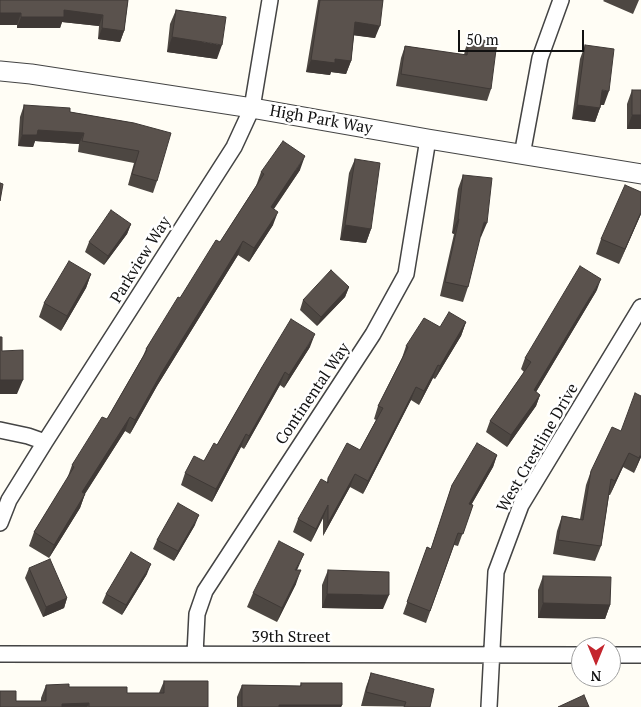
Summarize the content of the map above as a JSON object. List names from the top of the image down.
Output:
{
  "streets": {
    "street": [
      "High Park Way",
      "Parkview Way",
      "Continental Way",
      "West Crestline Drive",
      "39th Street"
    ]
  },
  "crossings": [
    ["High Park Way", "Parkview Way"],
    ["High Park Way", "Continental Way"],
    ["Continental Way", "39th Street"],
    ["West Crestline Drive", "39th Street"]
  ],
  "scale_bar": "50 m",
  "north": "bottom"
}
